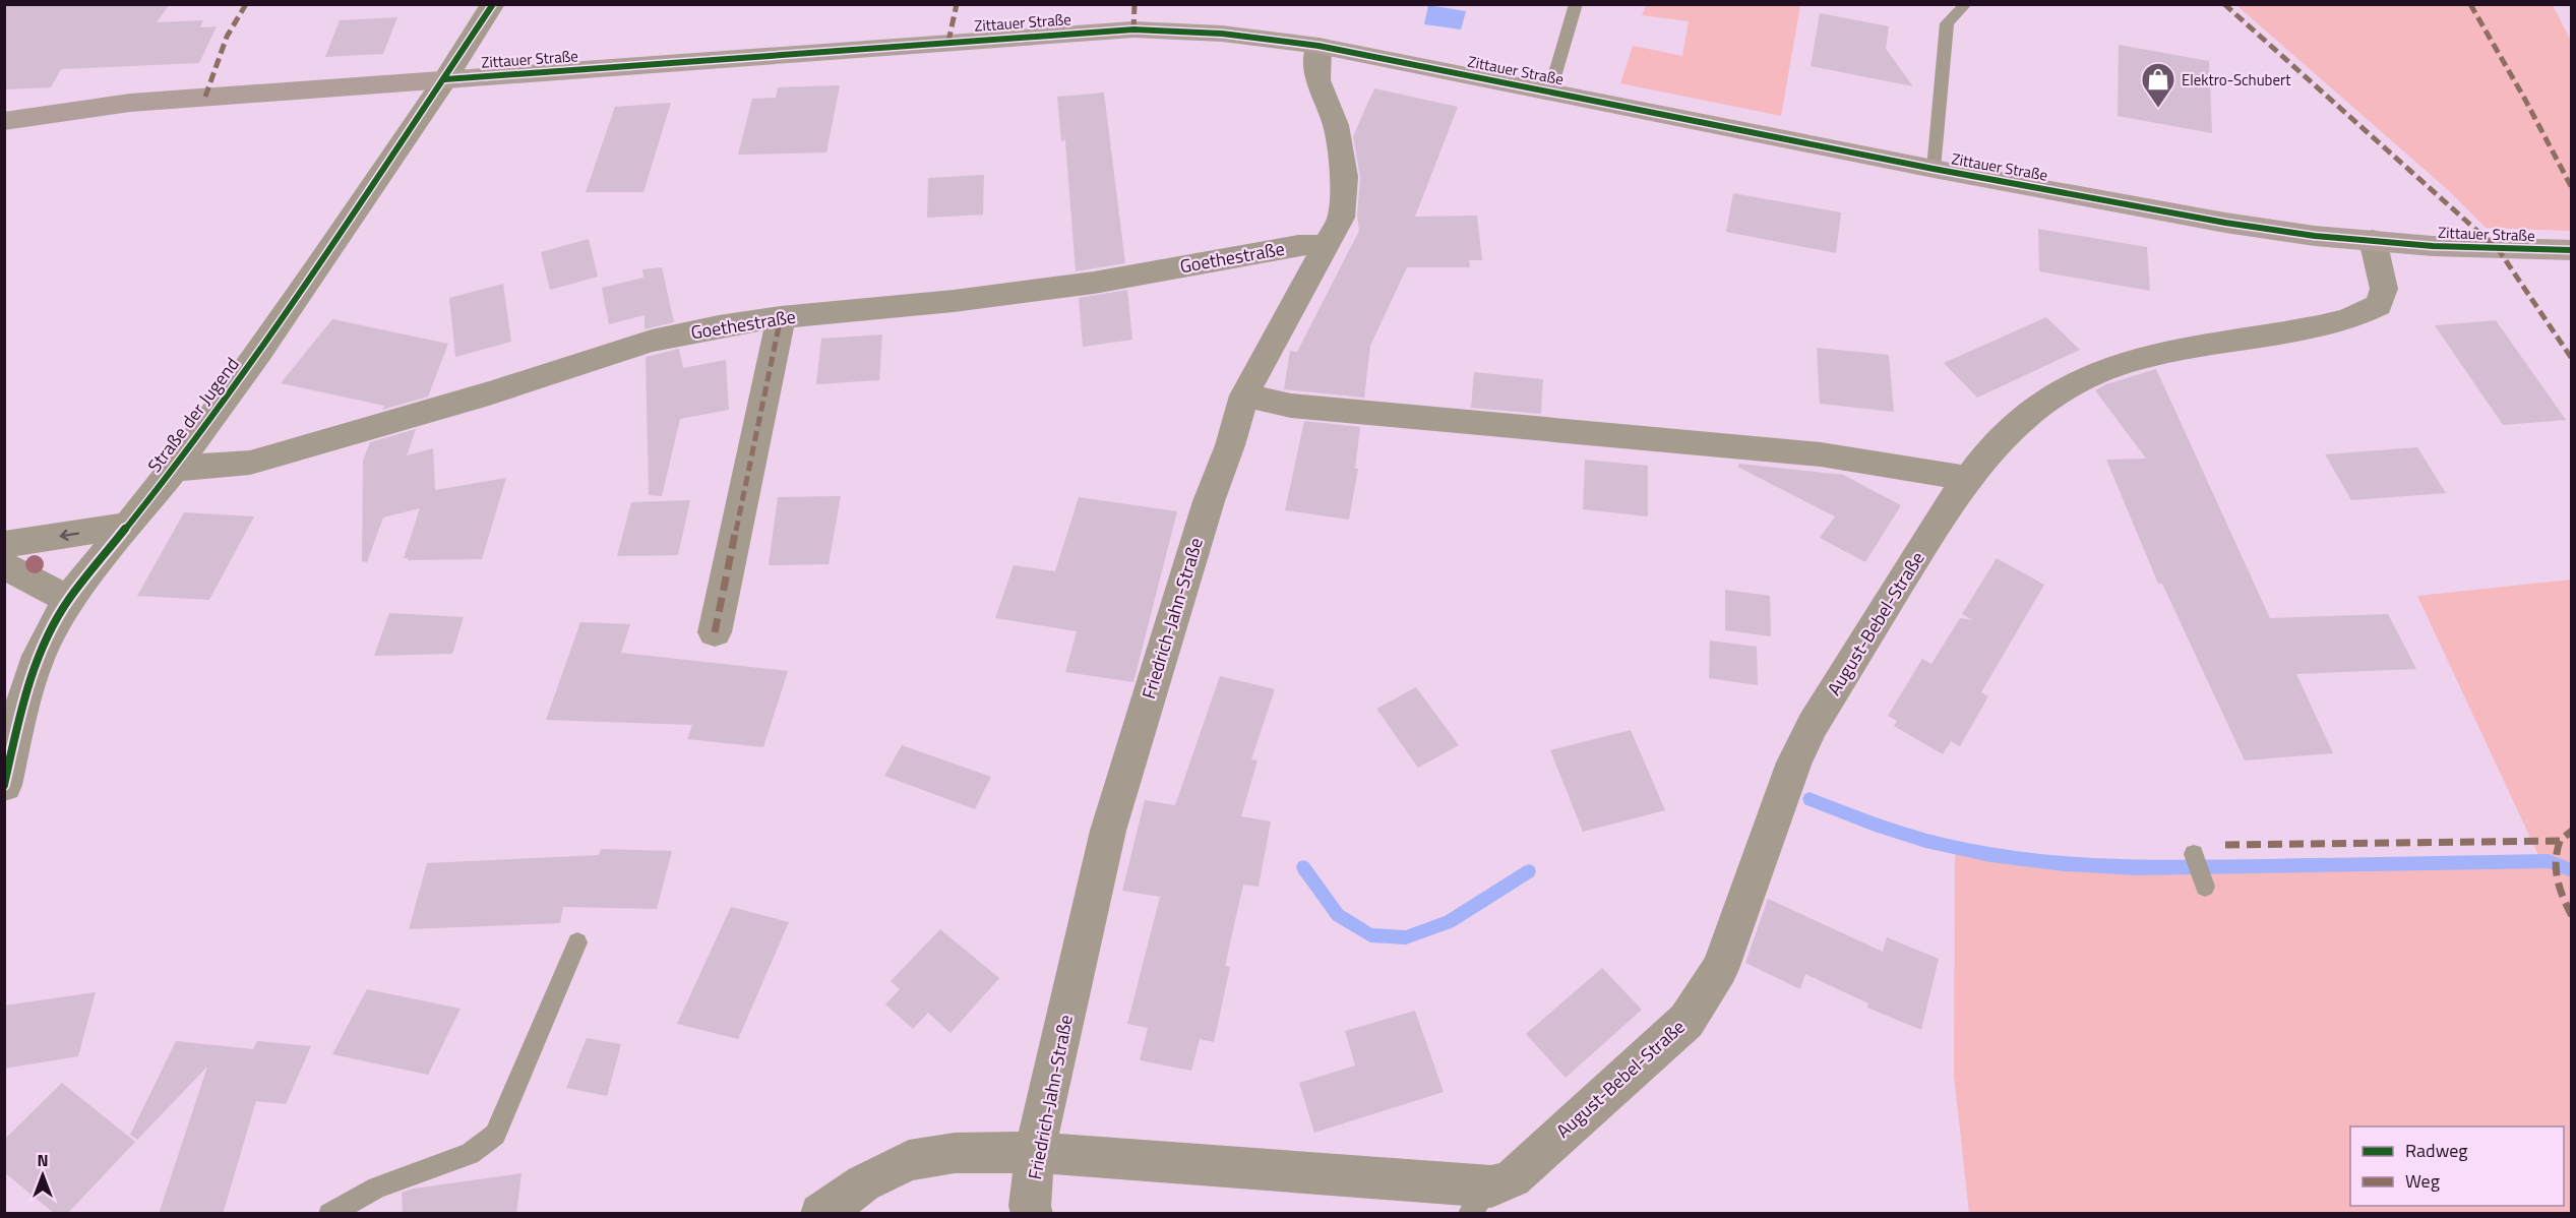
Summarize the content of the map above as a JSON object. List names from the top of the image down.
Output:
{
  "streets": {
    "main road": ["Zittauer Straße"],
    "street": [
      "Goethestraße",
      "Straße der Jugend",
      "Friedrich-Jahn-Straße",
      "August-Bebel-Straße"
    ]
  },
  "crossings": [
    ["Zittauer Straße", "Straße der Jugend"],
    ["Zittauer Straße", "Friedrich-Jahn-Straße"],
    ["Zittauer Straße", "August-Bebel-Straße"],
    ["Goethestraße", "Straße der Jugend"],
    ["Goethestraße", "Friedrich-Jahn-Straße"]
  ],
  "places": {
    "shop": ["Elektro-Schubert"]
  },
  "legend": ["Radweg", "Weg"],
  "north": "top"
}
